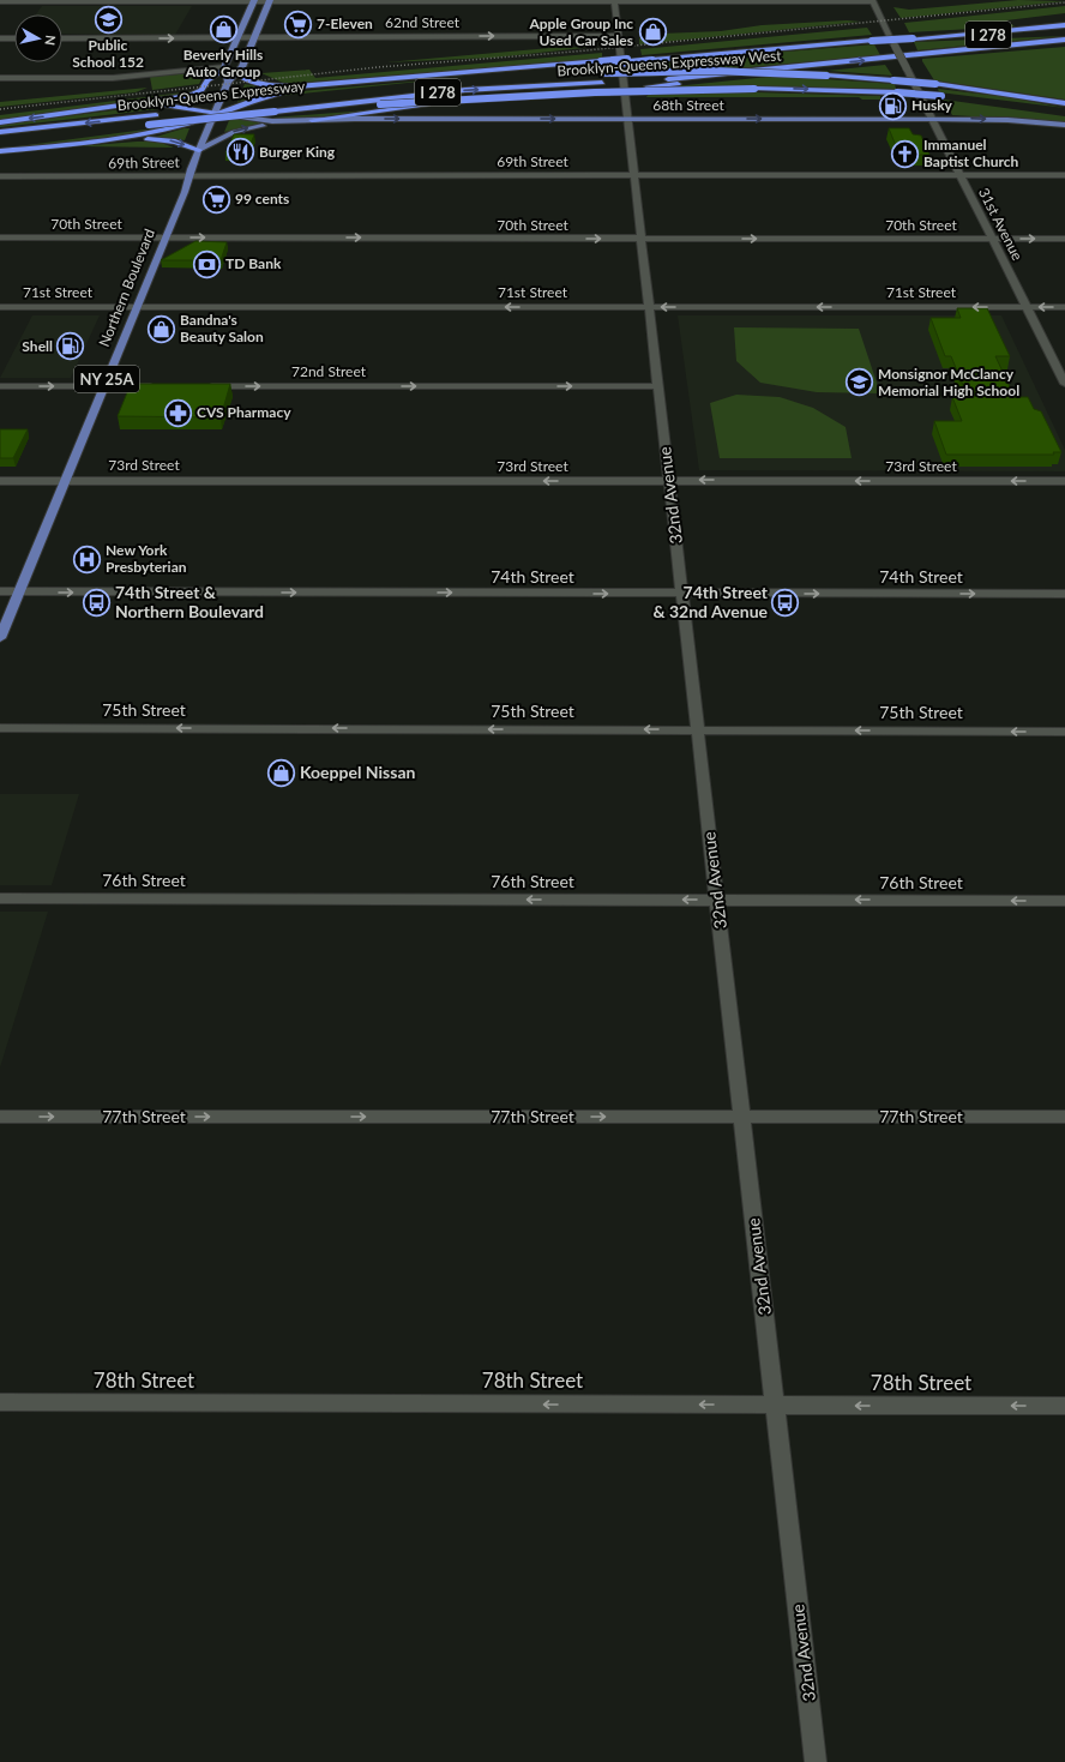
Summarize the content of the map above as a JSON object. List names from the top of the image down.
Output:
{
  "streets": {
    "highway": ["I 278", "Brooklyn-Queens Expressway West", "Brooklyn-Queens Expressway"],
    "main road": ["68th Street", "Northern Boulevard", "NY 25A"],
    "street": [
      "62nd Street",
      "69th Street",
      "70th Street",
      "31st Avenue",
      "71st Street",
      "72nd Street",
      "73rd Street",
      "32nd Avenue",
      "74th Street",
      "75th Street",
      "76th Street",
      "77th Street",
      "78th Street"
    ]
  },
  "crossings": [
    ["62nd Street", "Northern Boulevard"],
    ["62nd Street", "32nd Avenue"],
    ["Brooklyn-Queens Expressway West", "Brooklyn-Queens Expressway"],
    ["68th Street", "31st Avenue"],
    ["68th Street", "32nd Avenue"],
    ["69th Street", "31st Avenue"],
    ["69th Street", "Northern Boulevard"],
    ["69th Street", "32nd Avenue"],
    ["70th Street", "31st Avenue"],
    ["70th Street", "Northern Boulevard"],
    ["70th Street", "32nd Avenue"],
    ["31st Avenue", "71st Street"],
    ["Northern Boulevard", "71st Street"],
    ["Northern Boulevard", "73rd Street"],
    ["Northern Boulevard", "74th Street"],
    ["71st Street", "32nd Avenue"],
    ["72nd Street", "32nd Avenue"],
    ["73rd Street", "32nd Avenue"],
    ["32nd Avenue", "74th Street"],
    ["32nd Avenue", "75th Street"],
    ["32nd Avenue", "76th Street"],
    ["32nd Avenue", "77th Street"],
    ["32nd Avenue", "78th Street"]
  ],
  "one_way": [
    "68th Street",
    "70th Street",
    "71st Street",
    "72nd Street",
    "73rd Street",
    "74th Street",
    "75th Street",
    "76th Street",
    "77th Street",
    "78th Street"
  ],
  "places": {
    "school or university": ["Public School 152", "Monsignor McClancy Memorial High School"],
    "supermarket": ["7-Eleven", "99 cents"],
    "shop": [
      "Beverly Hills Auto Group",
      "Apple Group Inc Used Car Sales",
      "Bandna's Beauty Salon",
      "Koeppel Nissan"
    ],
    "fuel station": ["Husky", "Shell"],
    "restaurant": ["Burger King"],
    "church": ["Immanuel Baptist Church"],
    "bank": ["TD Bank"],
    "pharmacy": ["CVS Pharmacy"],
    "hospital": ["New York Presbyterian"],
    "bus stop": ["74th Street & Northern Boulevard", "74th Street & 32nd Avenue"]
  },
  "north": "right"
}
